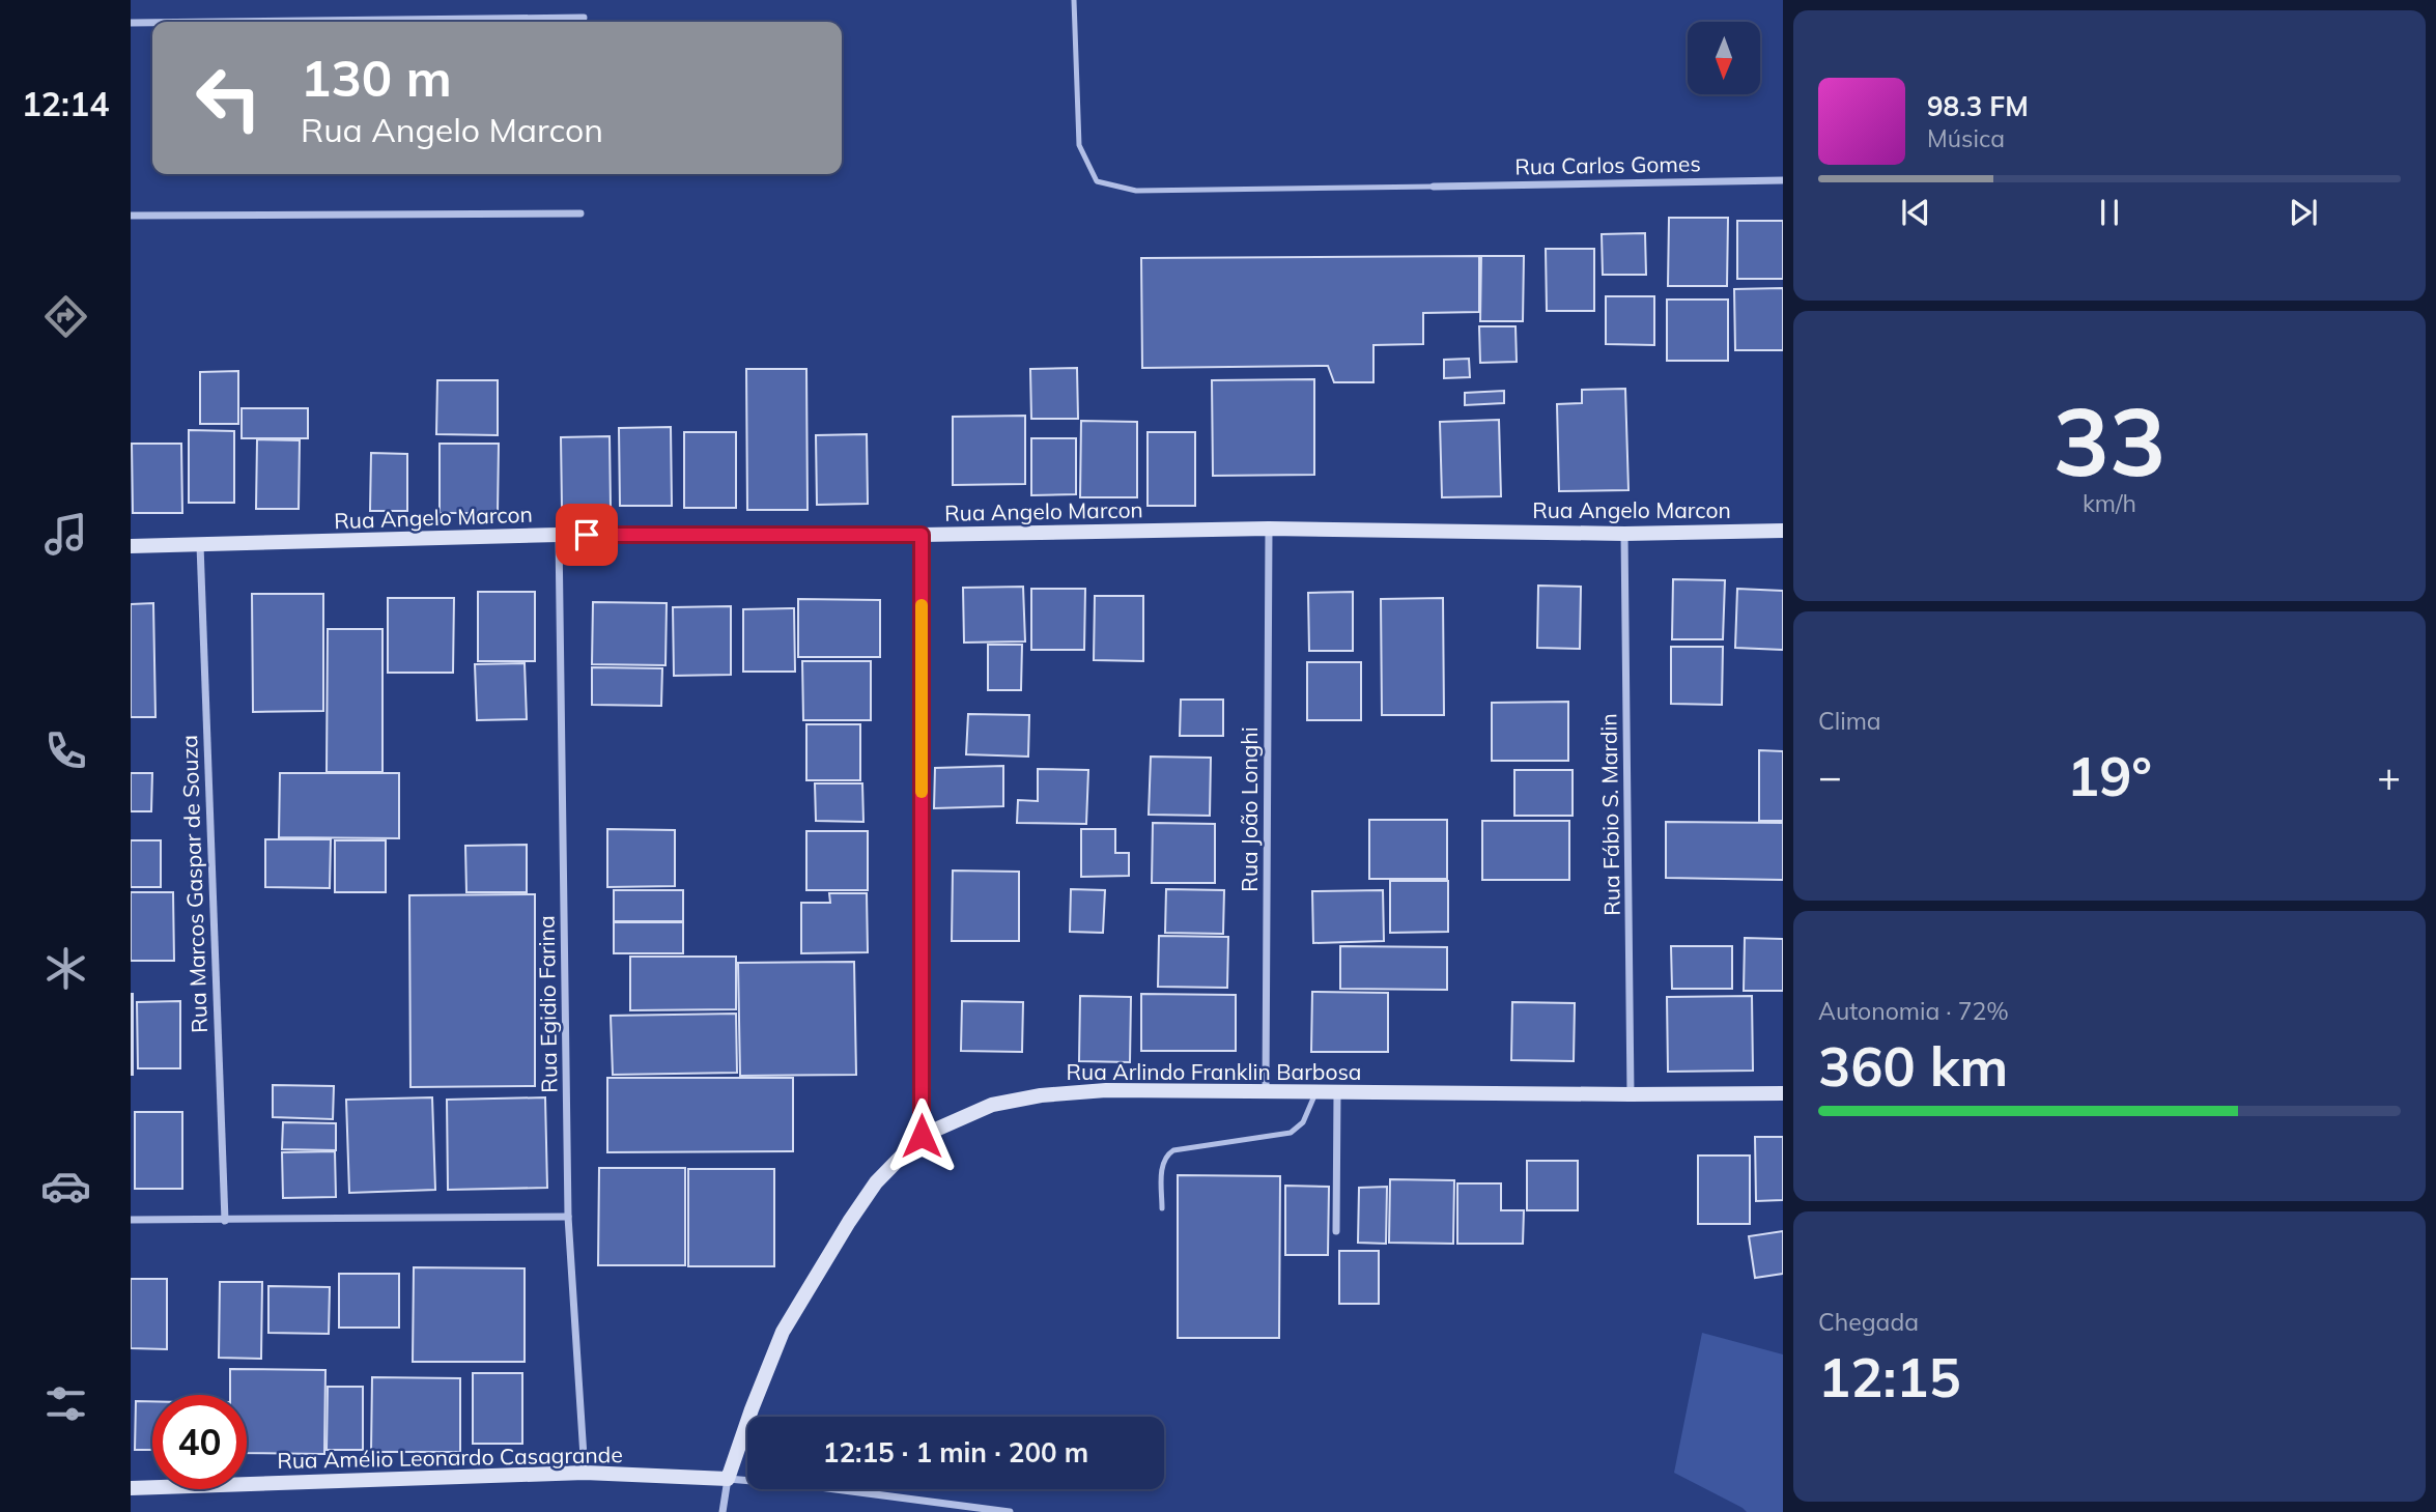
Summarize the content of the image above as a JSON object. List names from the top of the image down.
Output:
{
  "streets": {
    "street": [
      "Rua Carlos Gomes",
      "Rua Angelo Marcon",
      "Rua João Longhi",
      "Rua Fábio S. Mardin",
      "Rua Marcos Gaspar de Souza",
      "Rua Egidio Farina",
      "Rua Arlindo Franklin Barbosa",
      "Rua Amélio Leonardo Casagrande"
    ]
  },
  "crossings": [
    ["Rua Angelo Marcon", "Rua João Longhi"],
    ["Rua Angelo Marcon", "Rua Fábio S. Mardin"],
    ["Rua Angelo Marcon", "Rua Marcos Gaspar de Souza"],
    ["Rua Angelo Marcon", "Rua Egidio Farina"],
    ["Rua João Longhi", "Rua Arlindo Franklin Barbosa"],
    ["Rua Fábio S. Mardin", "Rua Arlindo Franklin Barbosa"],
    ["Rua Egidio Farina", "Rua Amélio Leonardo Casagrande"],
    ["Rua Arlindo Franklin Barbosa", "Rua Amélio Leonardo Casagrande"]
  ],
  "north": "bottom",
  "page": {
    "tabs": "12:14",
    "turn": ["130 m", "Rua Angelo Marcon"],
    "song": ["98.3 FM", "Música"],
    "tile": [
      ["33", "km/h"],
      "Clima",
      ["Autonomia · 72%", "360 km"],
      ["Chegada", "12:15"]
    ],
    "heat": ["−", "19°", "+"],
    "limit": "40",
    "trip": "12:15 · 1 min · 200 m"
  }
}
